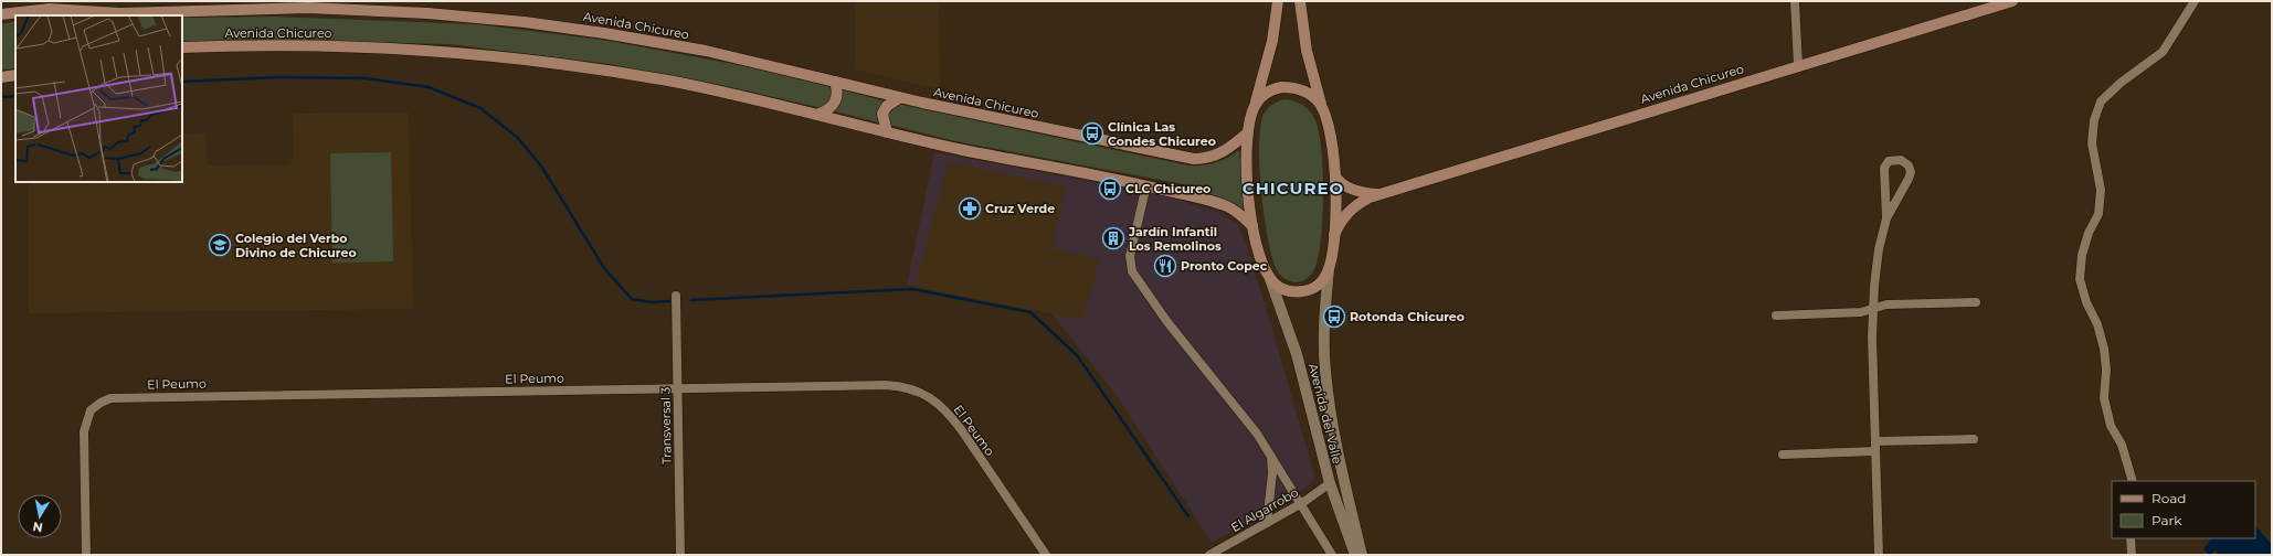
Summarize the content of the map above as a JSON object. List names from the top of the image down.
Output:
{
  "streets": {
    "main road": ["Avenida Chicureo"],
    "street": [
      "El Peumo",
      "Avenida del Valle",
      "Transversal 3",
      "El Algarrobo"
    ]
  },
  "crossings": [
    ["El Peumo", "Transversal 3"],
    ["Avenida del Valle", "El Algarrobo"]
  ],
  "districts": ["CHICUREO"],
  "places": {
    "bus stop": ["Clínica Las Condes Chicureo", "CLC Chicureo", "Rotonda Chicureo"],
    "pharmacy": ["Cruz Verde"],
    "building": ["Jardín Infantil Los Remolinos"],
    "school or university": ["Colegio del Verbo Divino de Chicureo"],
    "restaurant": ["Pronto Copec"]
  },
  "legend": ["Road", "Park"],
  "north": "bottom"
}
